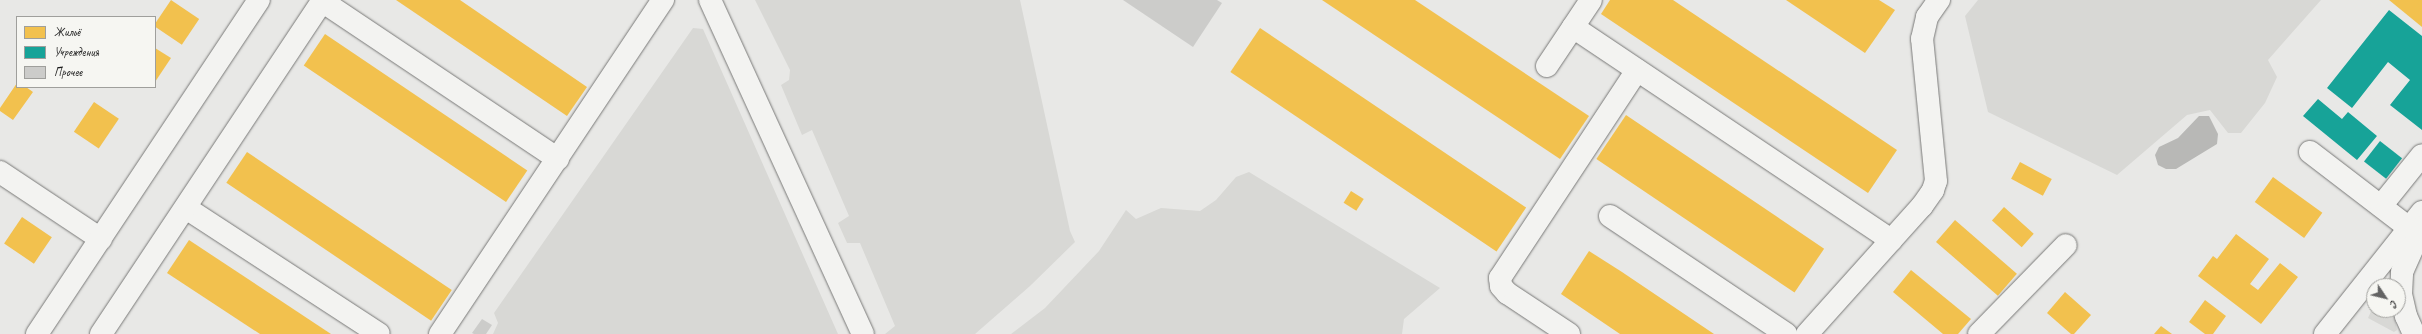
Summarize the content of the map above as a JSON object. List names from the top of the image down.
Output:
{
  "legend": ["Жильё", "Учреждения", "Прочее"],
  "north": "bottom right"
}
